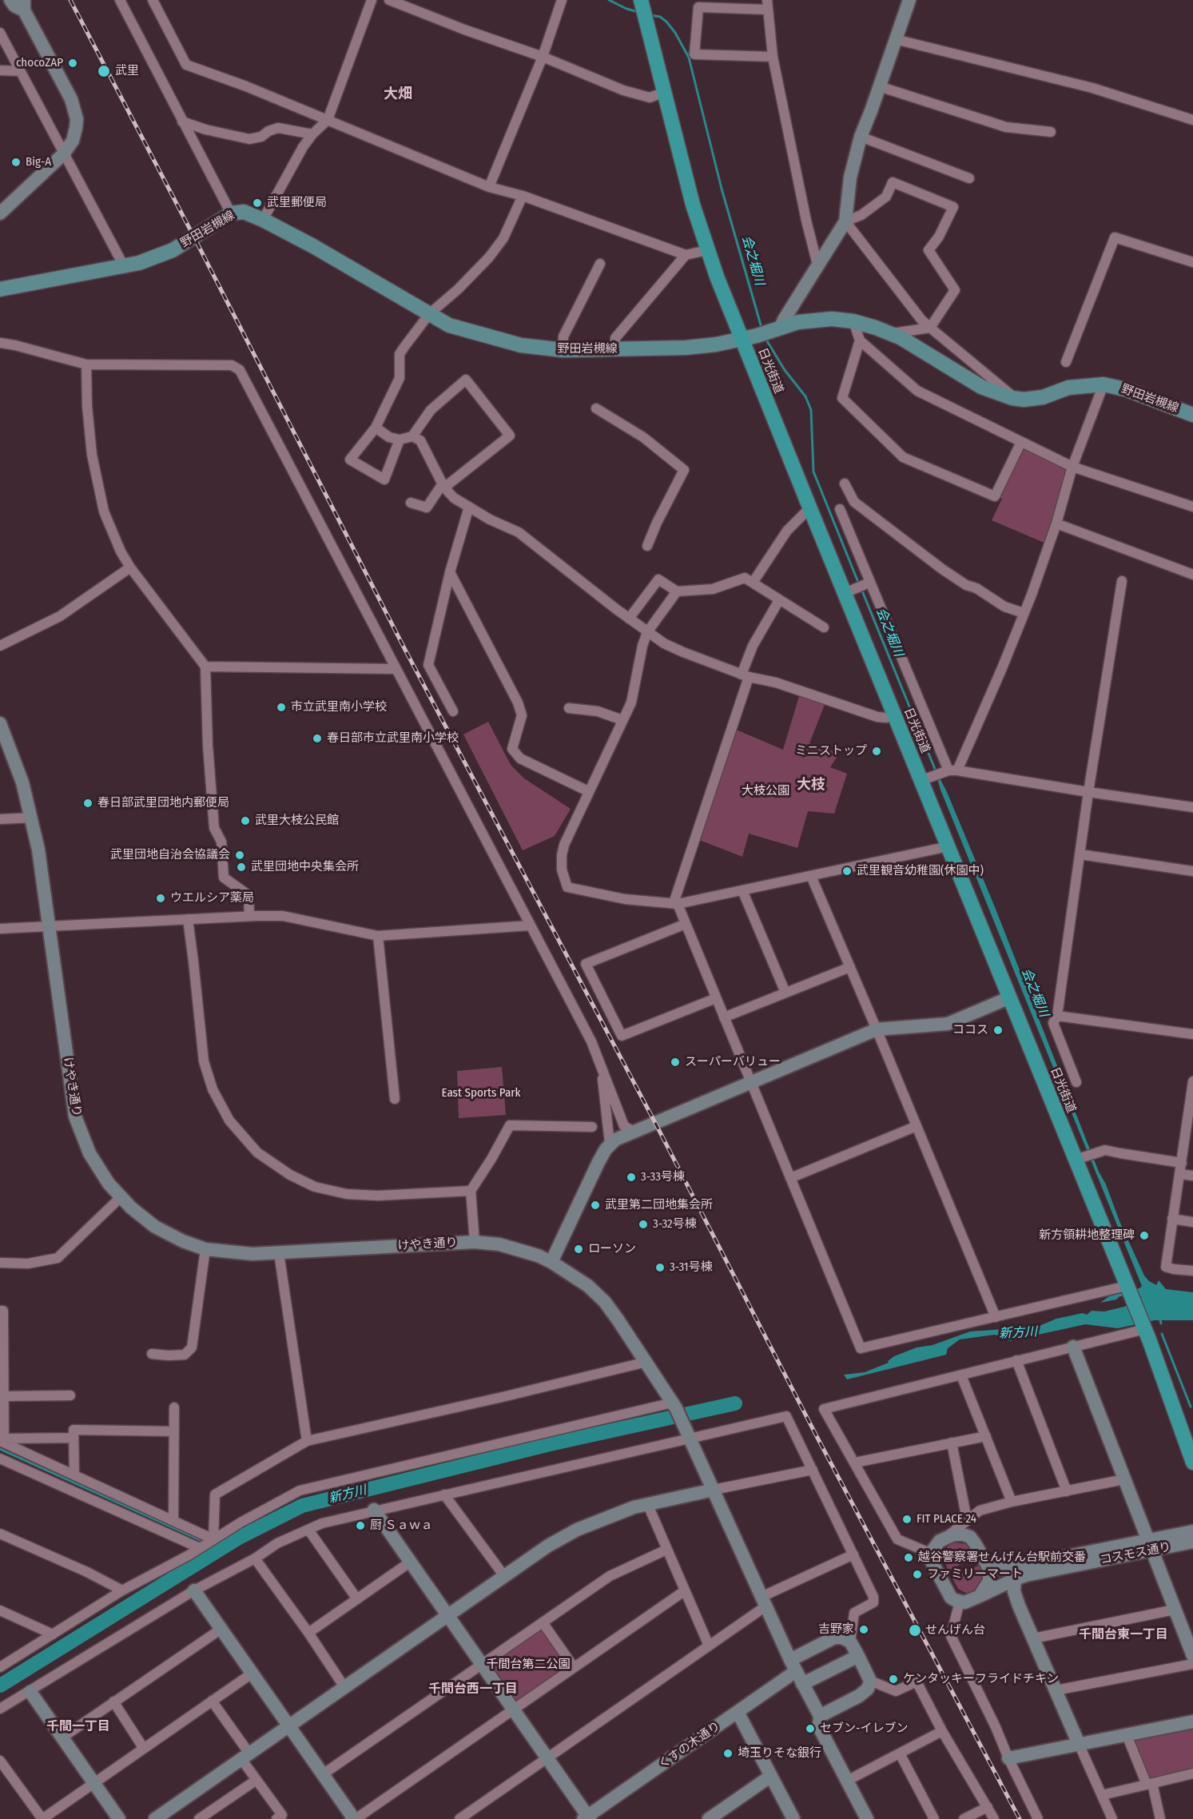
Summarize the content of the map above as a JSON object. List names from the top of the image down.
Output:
{
  "streets": {
    "highway": ["日光街道"],
    "main road": ["野田岩槻線"],
    "street": ["けやき通り", "コスモス通り", "くすの木通り"]
  },
  "crossings": [
    ["野田岩槻線", "日光街道"],
    ["けやき通り", "くすの木通り"]
  ],
  "districts": [
    "大畑",
    "大枝",
    "千間台東一丁目",
    "千間台西一丁目",
    "千間一丁目"
  ],
  "water": ["会之堀川", "新方川"],
  "parks": ["大枝公園", "East Sports Park", "千間台第二公園"],
  "places": [
    "chocoZAP",
    "武里",
    "Big-A",
    "武里郵便局",
    "市立武里南小学校",
    "春日部市立武里南小学校",
    "ミニストップ",
    "春日部武里団地内郵便局",
    "武里大枝公民館",
    "武里団地自治会協議会",
    "武里団地中央集会所",
    "武里観音幼稚園(休園中)",
    "ウエルシア薬局",
    "ココス",
    "スーパーバリュー",
    "3-33号棟",
    "武里第二団地集会所",
    "3-32号棟",
    "新方領耕地整理碑",
    "ローソン",
    "3-31号棟",
    "FIT PLACE 24",
    "厨 Ｓａｗａ",
    "越谷警察署せんげん台駅前交番",
    "ファミリーマート",
    "吉野家",
    "せんげん台",
    "ケンタッキーフライドチキン",
    "セブン-イレブン",
    "埼玉りそな銀行"
  ]
}
